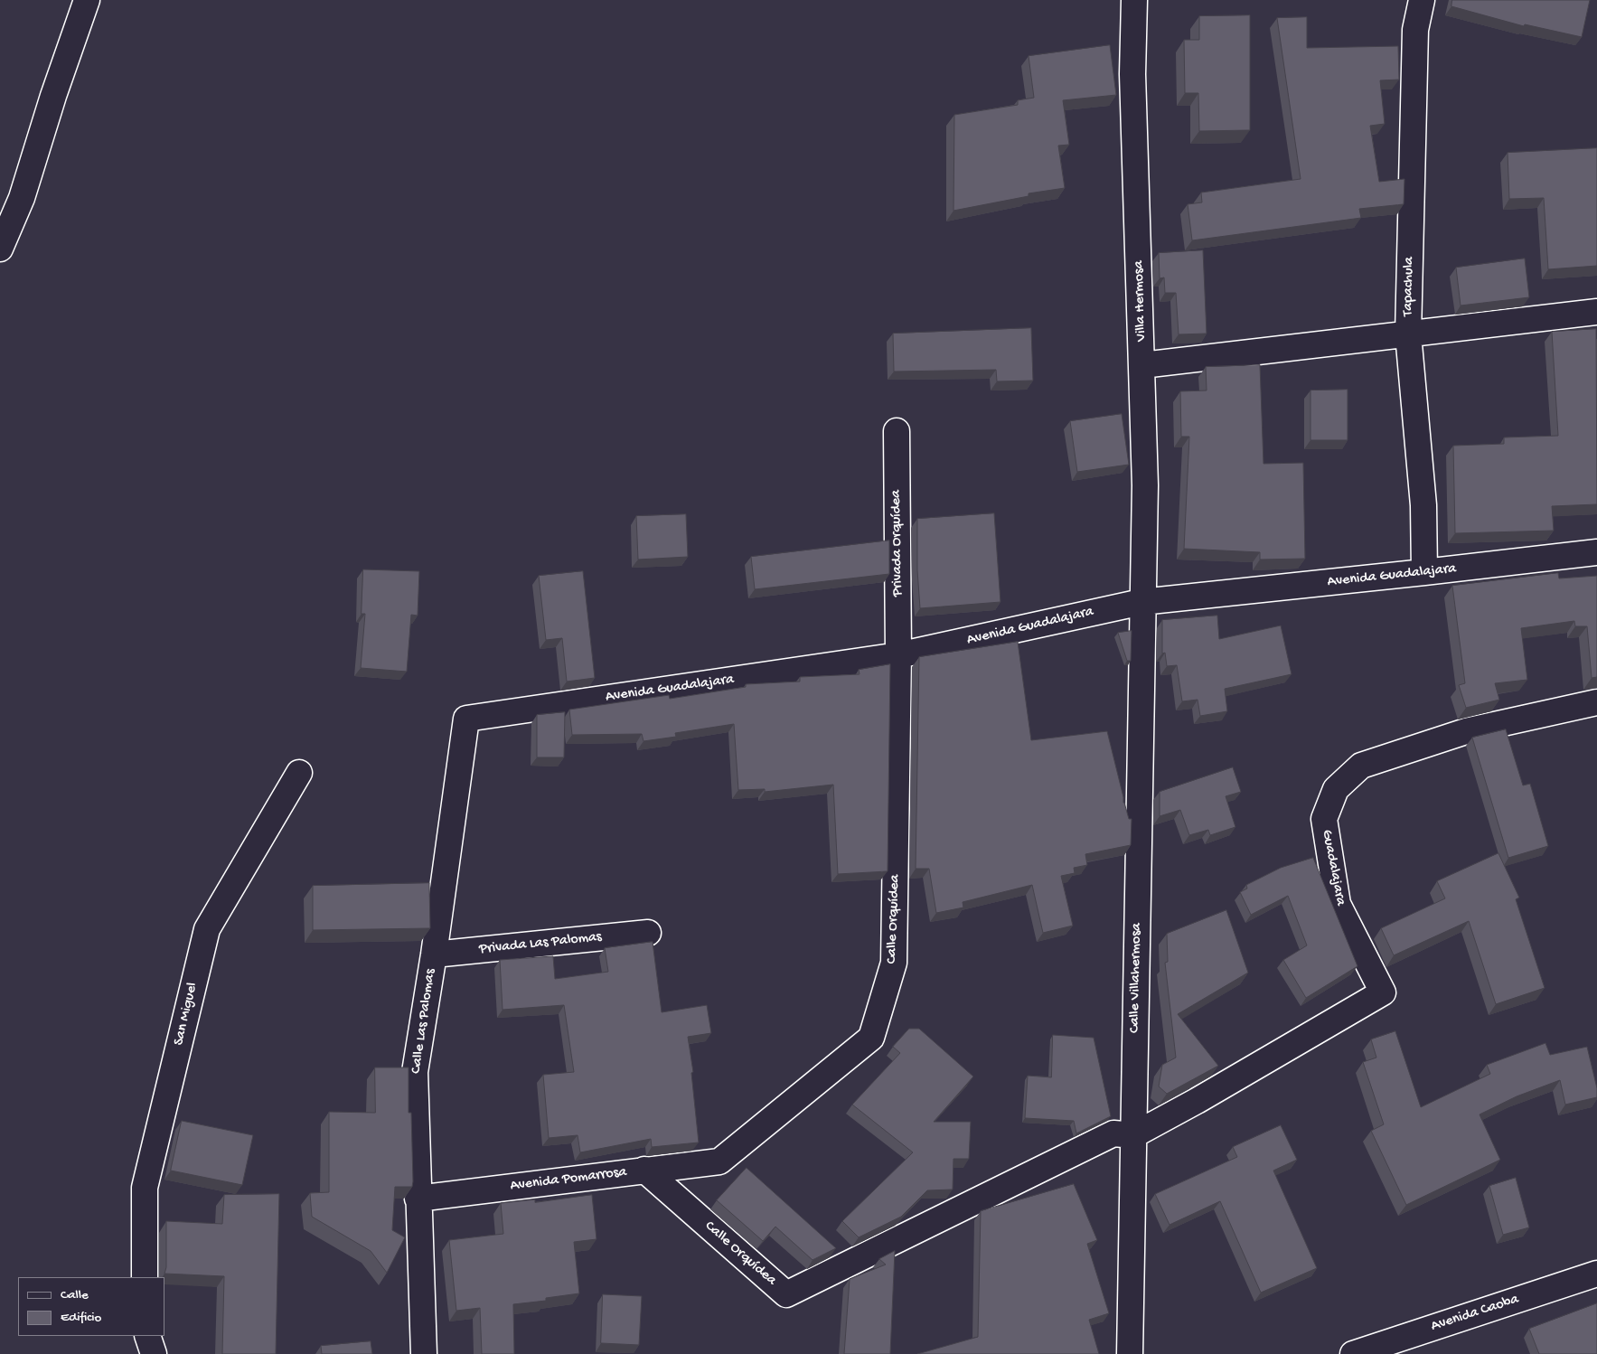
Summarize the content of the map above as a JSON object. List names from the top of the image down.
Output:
{
  "streets": {
    "street": [
      "Tapachula",
      "Villa Hermosa",
      "Privada Orquídea",
      "Avenida Guadalajara",
      "Guadalajara",
      "Calle Orquídea",
      "Privada Las Palomas",
      "Calle Villahermosa",
      "San Miguel",
      "Calle Las Palomas",
      "Avenida Pomarrosa",
      "Avenida Caoba"
    ]
  },
  "crossings": [
    ["Tapachula", "Avenida Guadalajara"],
    ["Villa Hermosa", "Avenida Guadalajara"],
    ["Villa Hermosa", "Calle Villahermosa"],
    ["Privada Orquídea", "Avenida Guadalajara"],
    ["Privada Orquídea", "Calle Orquídea"],
    ["Avenida Guadalajara", "Calle Orquídea"],
    ["Avenida Guadalajara", "Calle Villahermosa"],
    ["Avenida Guadalajara", "Calle Las Palomas"],
    ["Guadalajara", "Calle Orquídea"],
    ["Guadalajara", "Calle Villahermosa"],
    ["Calle Orquídea", "Calle Villahermosa"],
    ["Calle Orquídea", "Avenida Pomarrosa"],
    ["Privada Las Palomas", "Calle Las Palomas"],
    ["Calle Las Palomas", "Avenida Pomarrosa"]
  ],
  "legend": ["Calle", "Edificio"]
}
